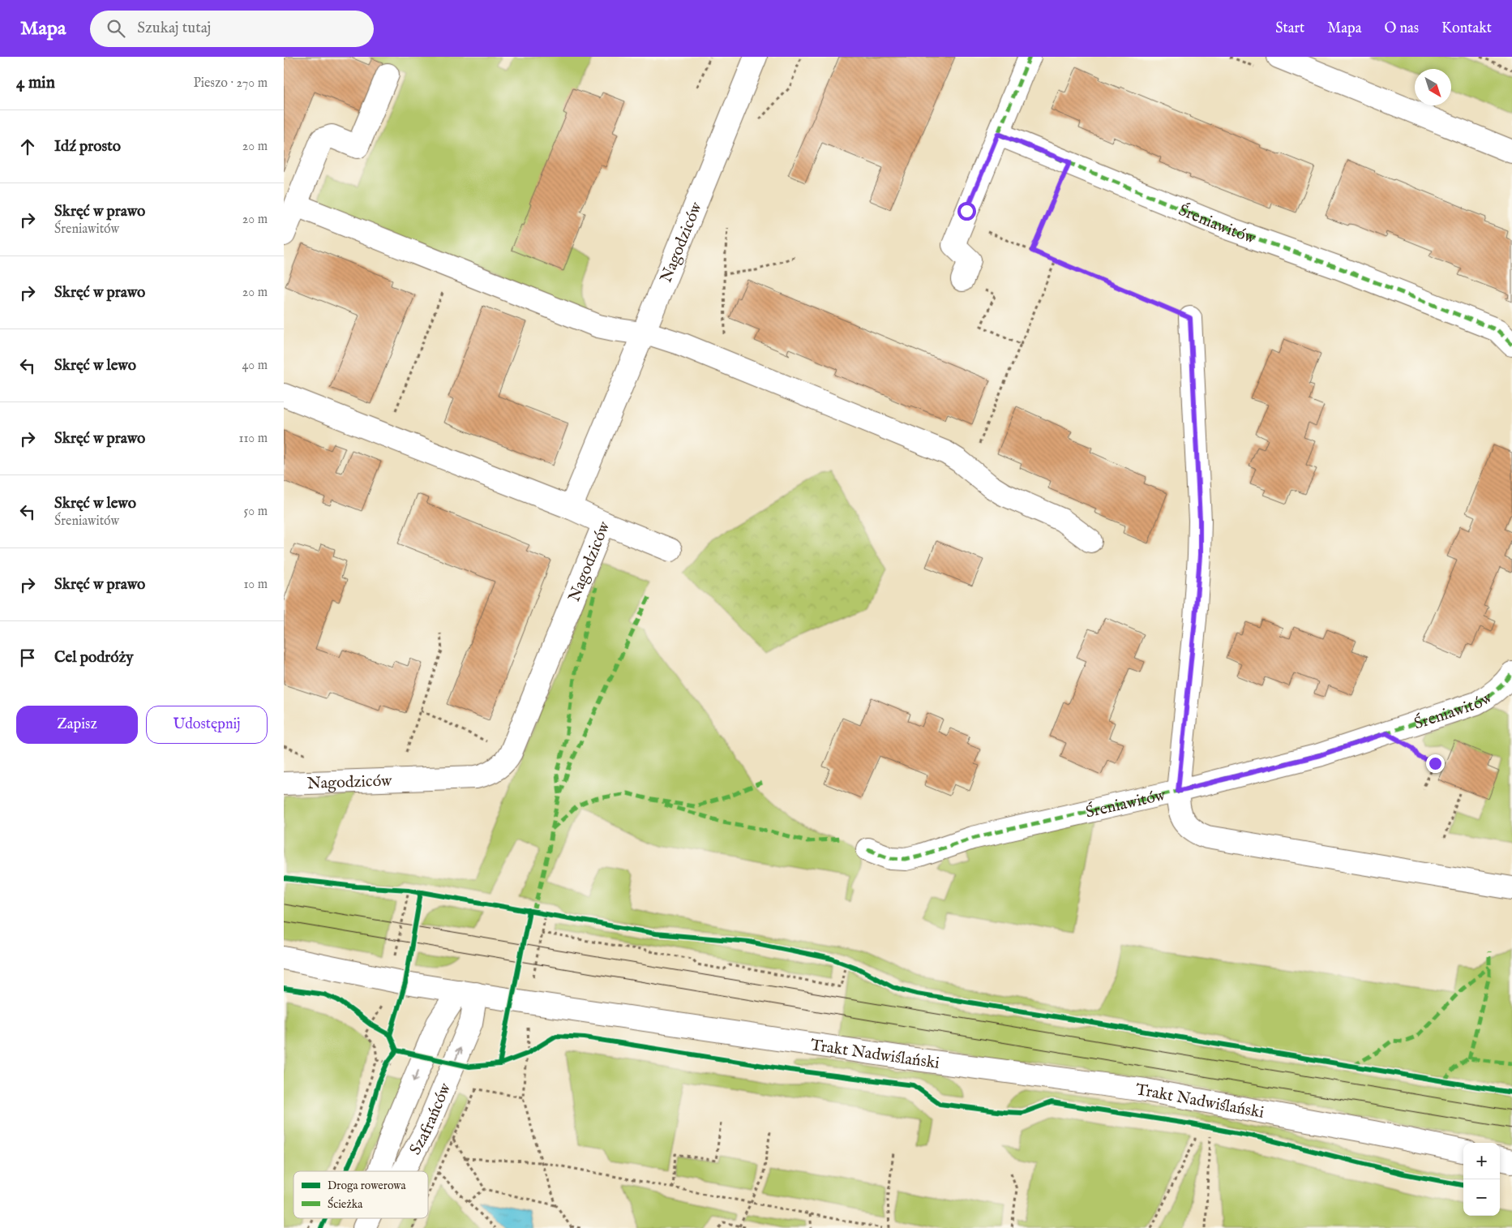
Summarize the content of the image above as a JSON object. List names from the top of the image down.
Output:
{
  "streets": {
    "street": [
      "Śreniawitów",
      "Nagodziców",
      "Trakt Nadwiślański",
      "Szafrańców"
    ]
  },
  "crossings": [
    ["Trakt Nadwiślański", "Szafrańców"]
  ],
  "legend": ["Droga rowerowa", "Ścieżka"],
  "north": "bottom right",
  "page": {
    "header": "Mapa",
    "search": "Szukaj tutaj",
    "nav": [
      "Start",
      "Mapa",
      "O nas",
      "Kontakt"
    ],
    "heading": ["4 min", "Pieszo · 270 m"],
    "list": [
      ["Idź prosto", "20 m"],
      ["Skręć w prawo", "Śreniawitów", "20 m"],
      ["Skręć w prawo", "20 m"],
      ["Skręć w lewo", "40 m"],
      ["Skręć w prawo", "110 m"],
      ["Skręć w lewo", "Śreniawitów", "50 m"],
      ["Skręć w prawo", "10 m"],
      "Cel podróży"
    ],
    "buttons": ["Zapisz", "Udostępnij"],
    "map_buttons": ["+", "−"]
  }
}
